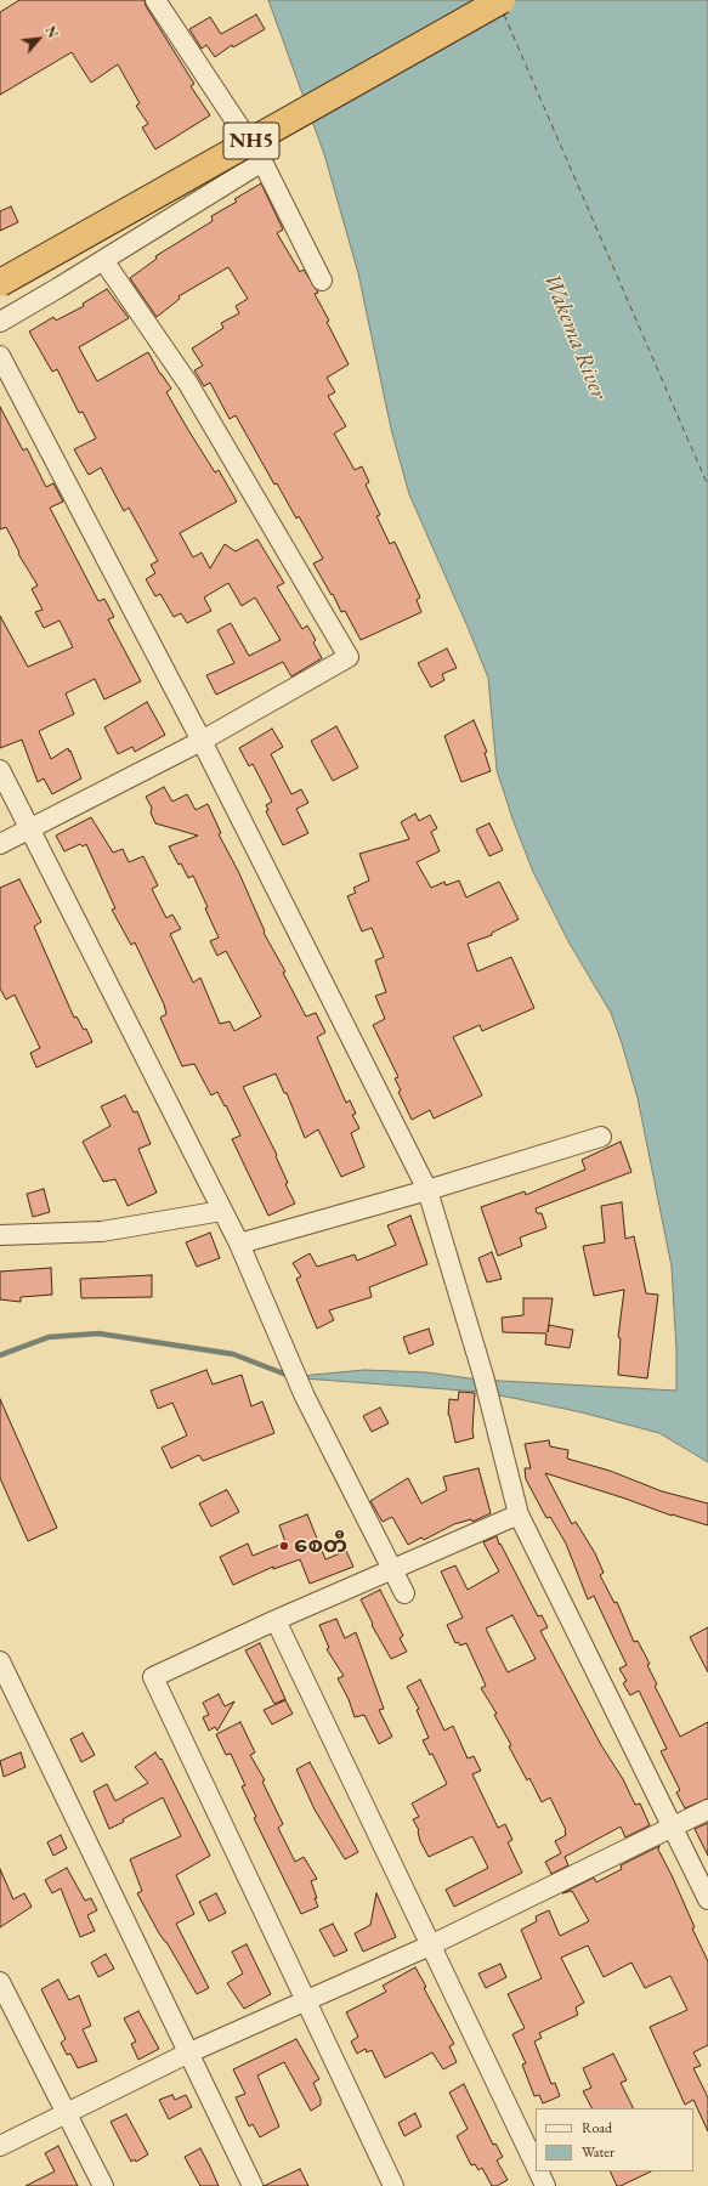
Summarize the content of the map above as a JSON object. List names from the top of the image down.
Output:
{
  "streets": {
    "highway": ["NH5"]
  },
  "water": ["Wakema River"],
  "places": ["စေတီ"],
  "legend": ["Road", "Water"],
  "north": "top right"
}
